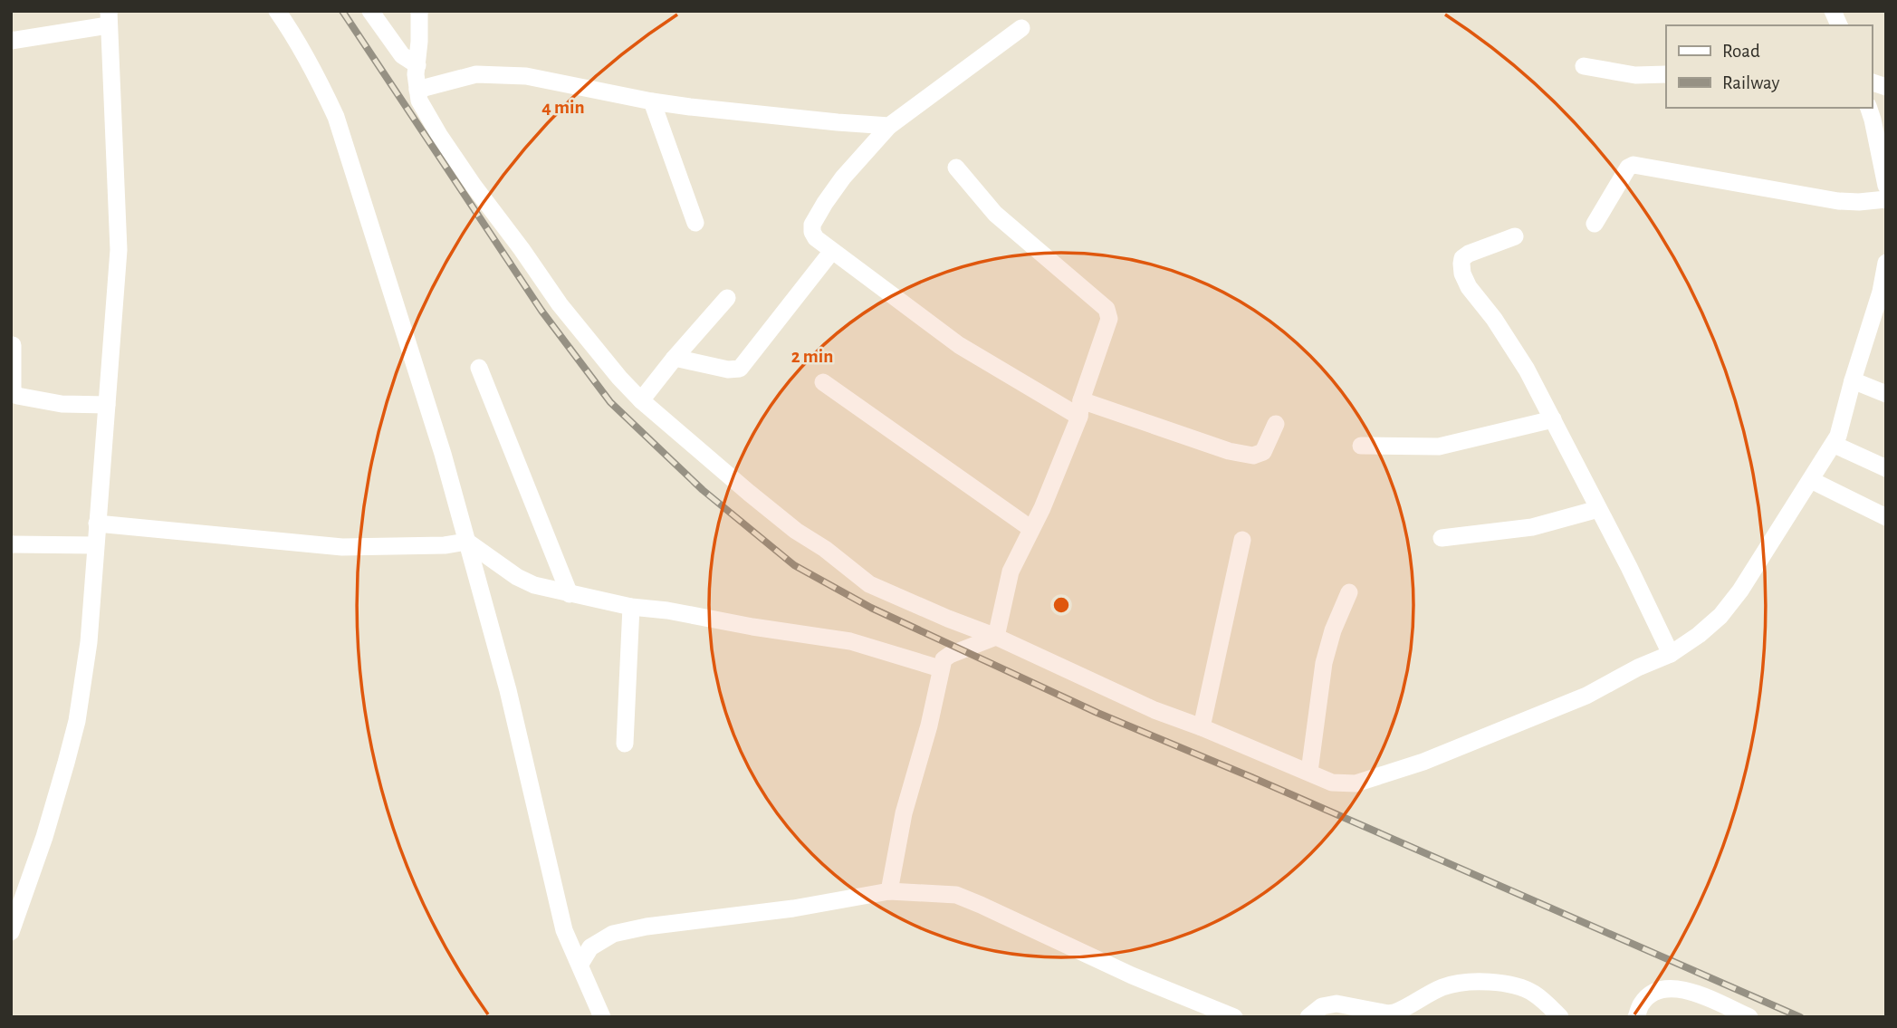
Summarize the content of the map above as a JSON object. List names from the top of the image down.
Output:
{
  "legend": ["Road", "Railway"],
  "rings": ["4 min", "2 min"]
}
